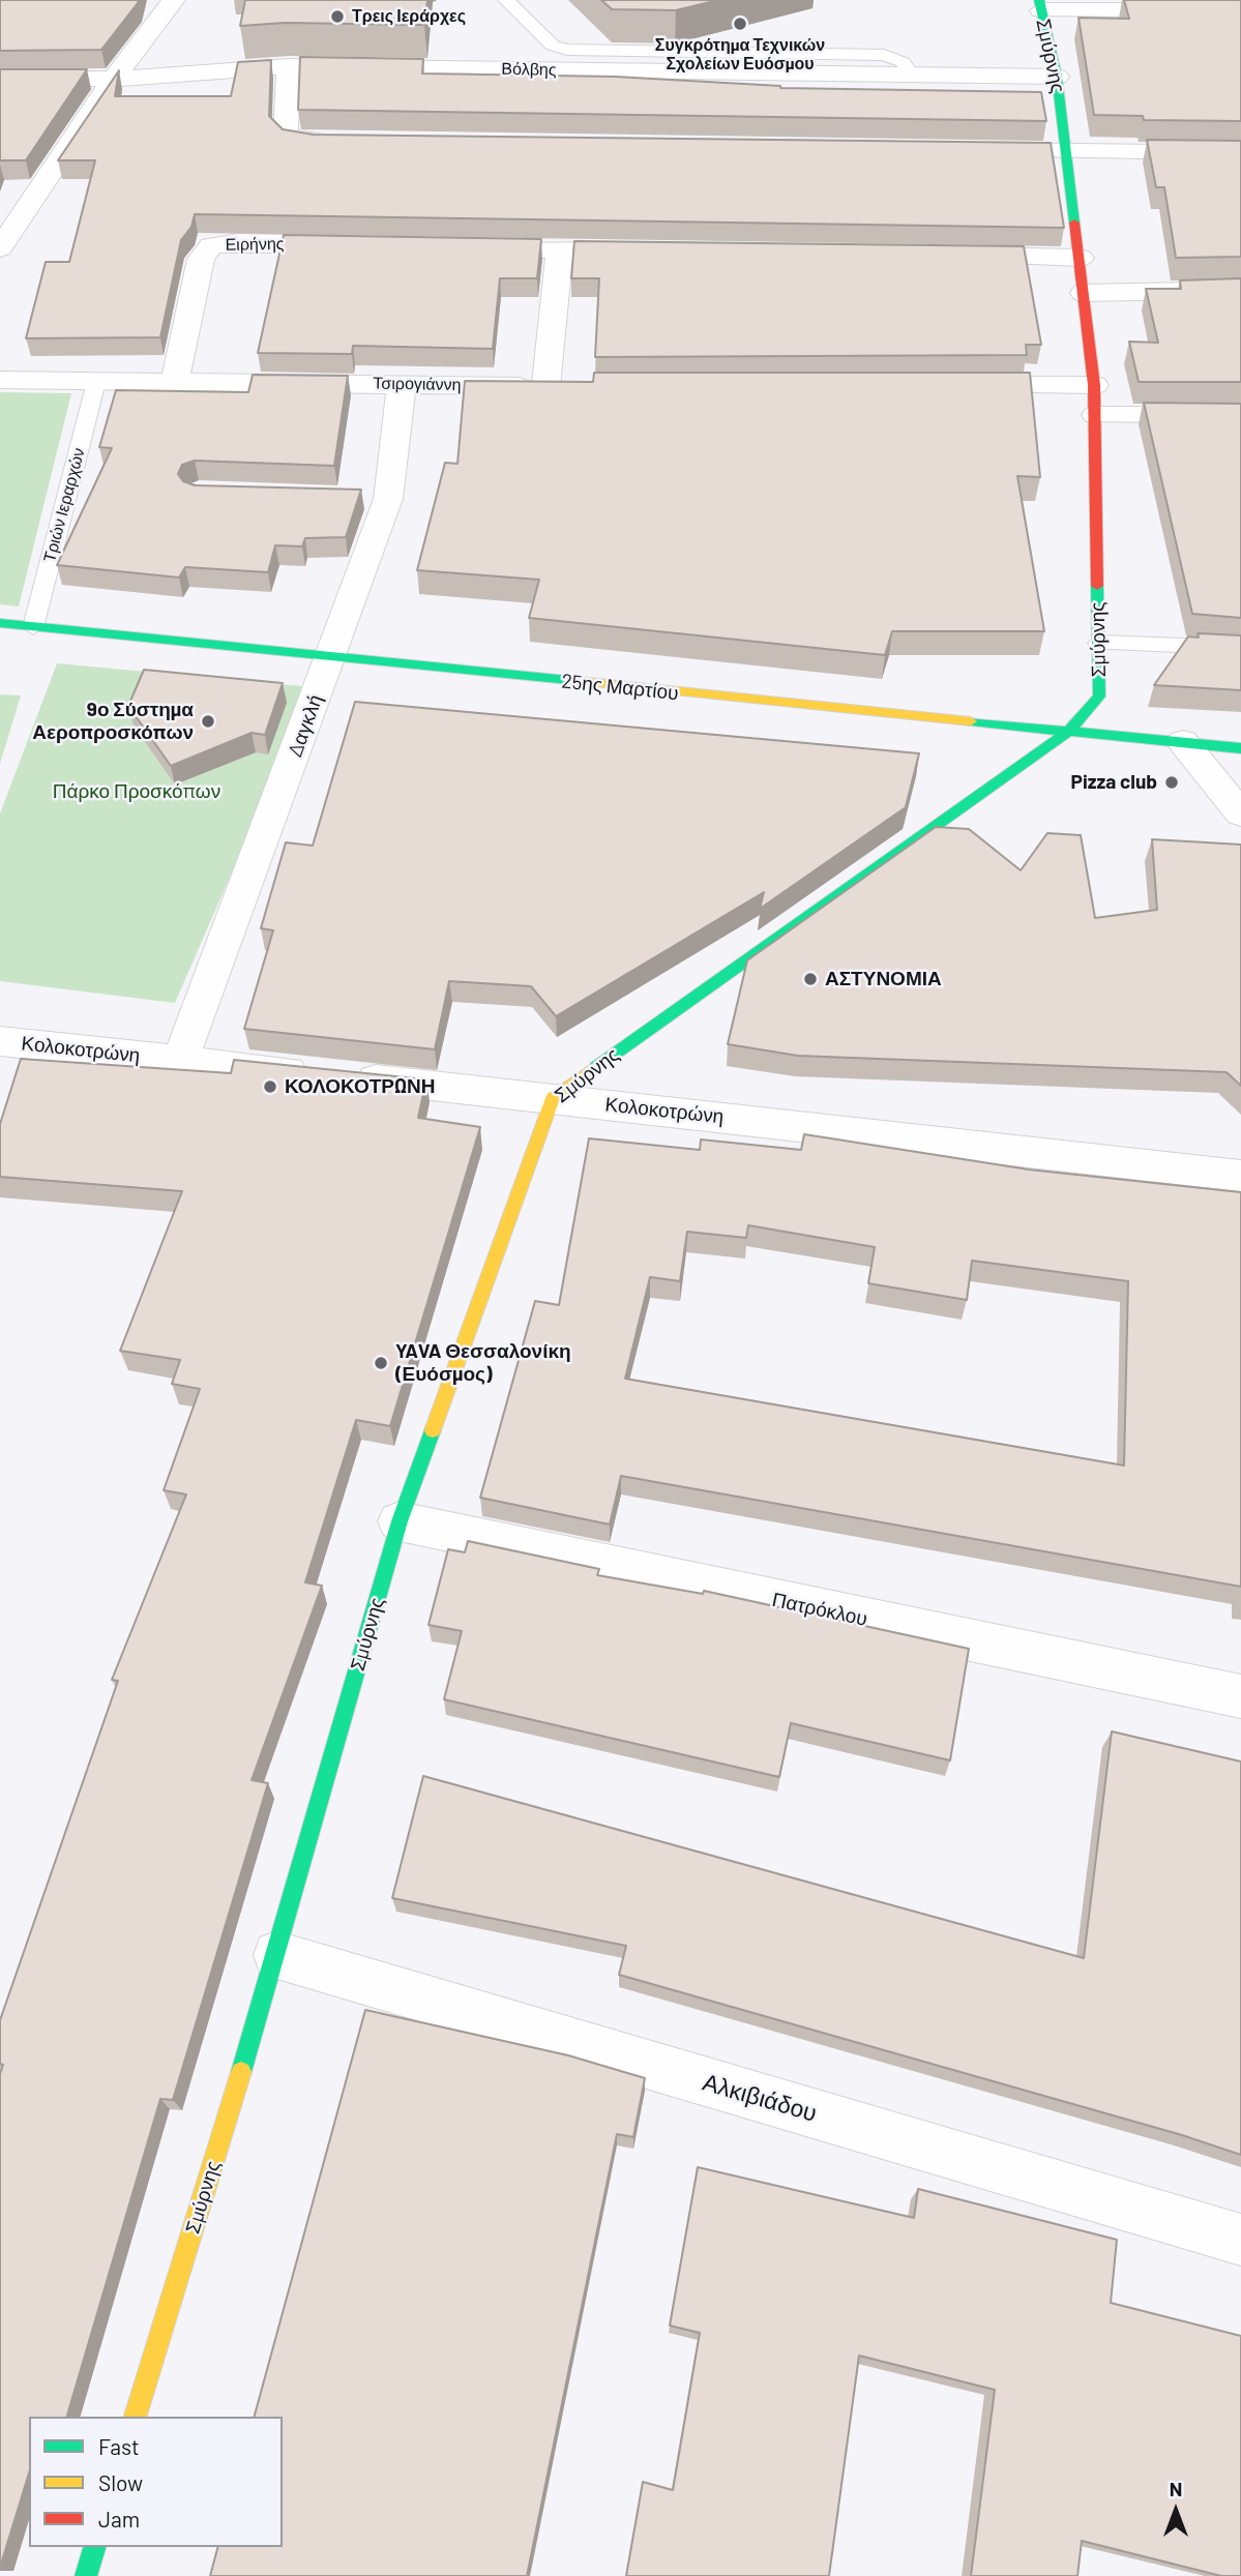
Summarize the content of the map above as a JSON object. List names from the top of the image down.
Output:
{
  "streets": {
    "street": [
      "Σμύρνης",
      "Βόλβης",
      "Ειρήνης",
      "Τσιρογιάννη",
      "25ης Μαρτίου",
      "Δαγκλή",
      "Κολοκοτρώνη",
      "Πατρόκλου",
      "Αλκιβιάδου"
    ],
    "lane": ["Τριών Ιεραρχών"]
  },
  "crossings": [
    ["Σμύρνης", "Βόλβης"],
    ["Σμύρνης", "25ης Μαρτίου"],
    ["Σμύρνης", "Κολοκοτρώνη"],
    ["Σμύρνης", "Πατρόκλου"],
    ["Σμύρνης", "Αλκιβιάδου"],
    ["Ειρήνης", "Τσιρογιάννη"],
    ["Τσιρογιάννη", "Τριών Ιεραρχών"],
    ["Τσιρογιάννη", "Δαγκλή"],
    ["Τριών Ιεραρχών", "25ης Μαρτίου"],
    ["25ης Μαρτίου", "Δαγκλή"],
    ["Δαγκλή", "Κολοκοτρώνη"]
  ],
  "parks": ["Πάρκο Προσκόπων"],
  "places": [
    "Τρεις Ιεράρχες",
    "Συγκρότημα Τεχνικών Σχολείων Ευόσμου",
    "9ο Σύστημα Αεροπροσκόπων",
    "Pizza club",
    "ΑΣΤΥΝΟΜΙΑ",
    "ΚΟΛΟΚΟΤΡΩΝΗ",
    "YAVA Θεσσαλονίκη (Ευόσμος)"
  ],
  "legend": ["Fast", "Slow", "Jam"],
  "north": "top"
}
